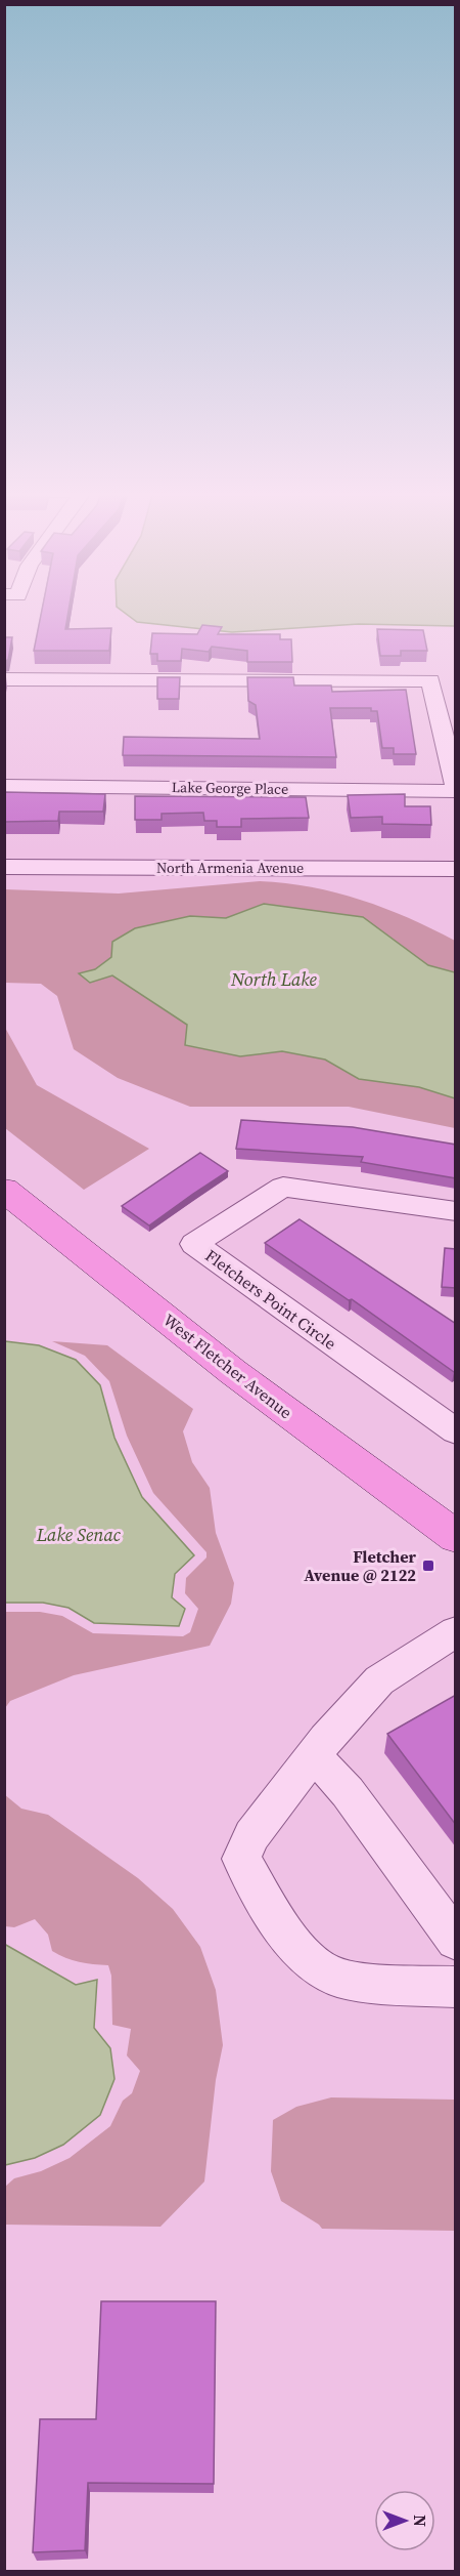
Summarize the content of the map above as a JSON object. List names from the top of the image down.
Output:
{
  "streets": {
    "main road": ["West Fletcher Avenue"],
    "street": ["Lake George Place", "North Armenia Avenue", "Fletchers Point Circle"]
  },
  "water": ["North Lake", "Lake Senac"],
  "places": {
    "transit": ["Fletcher Avenue @ 2122"]
  },
  "north": "right"
}
